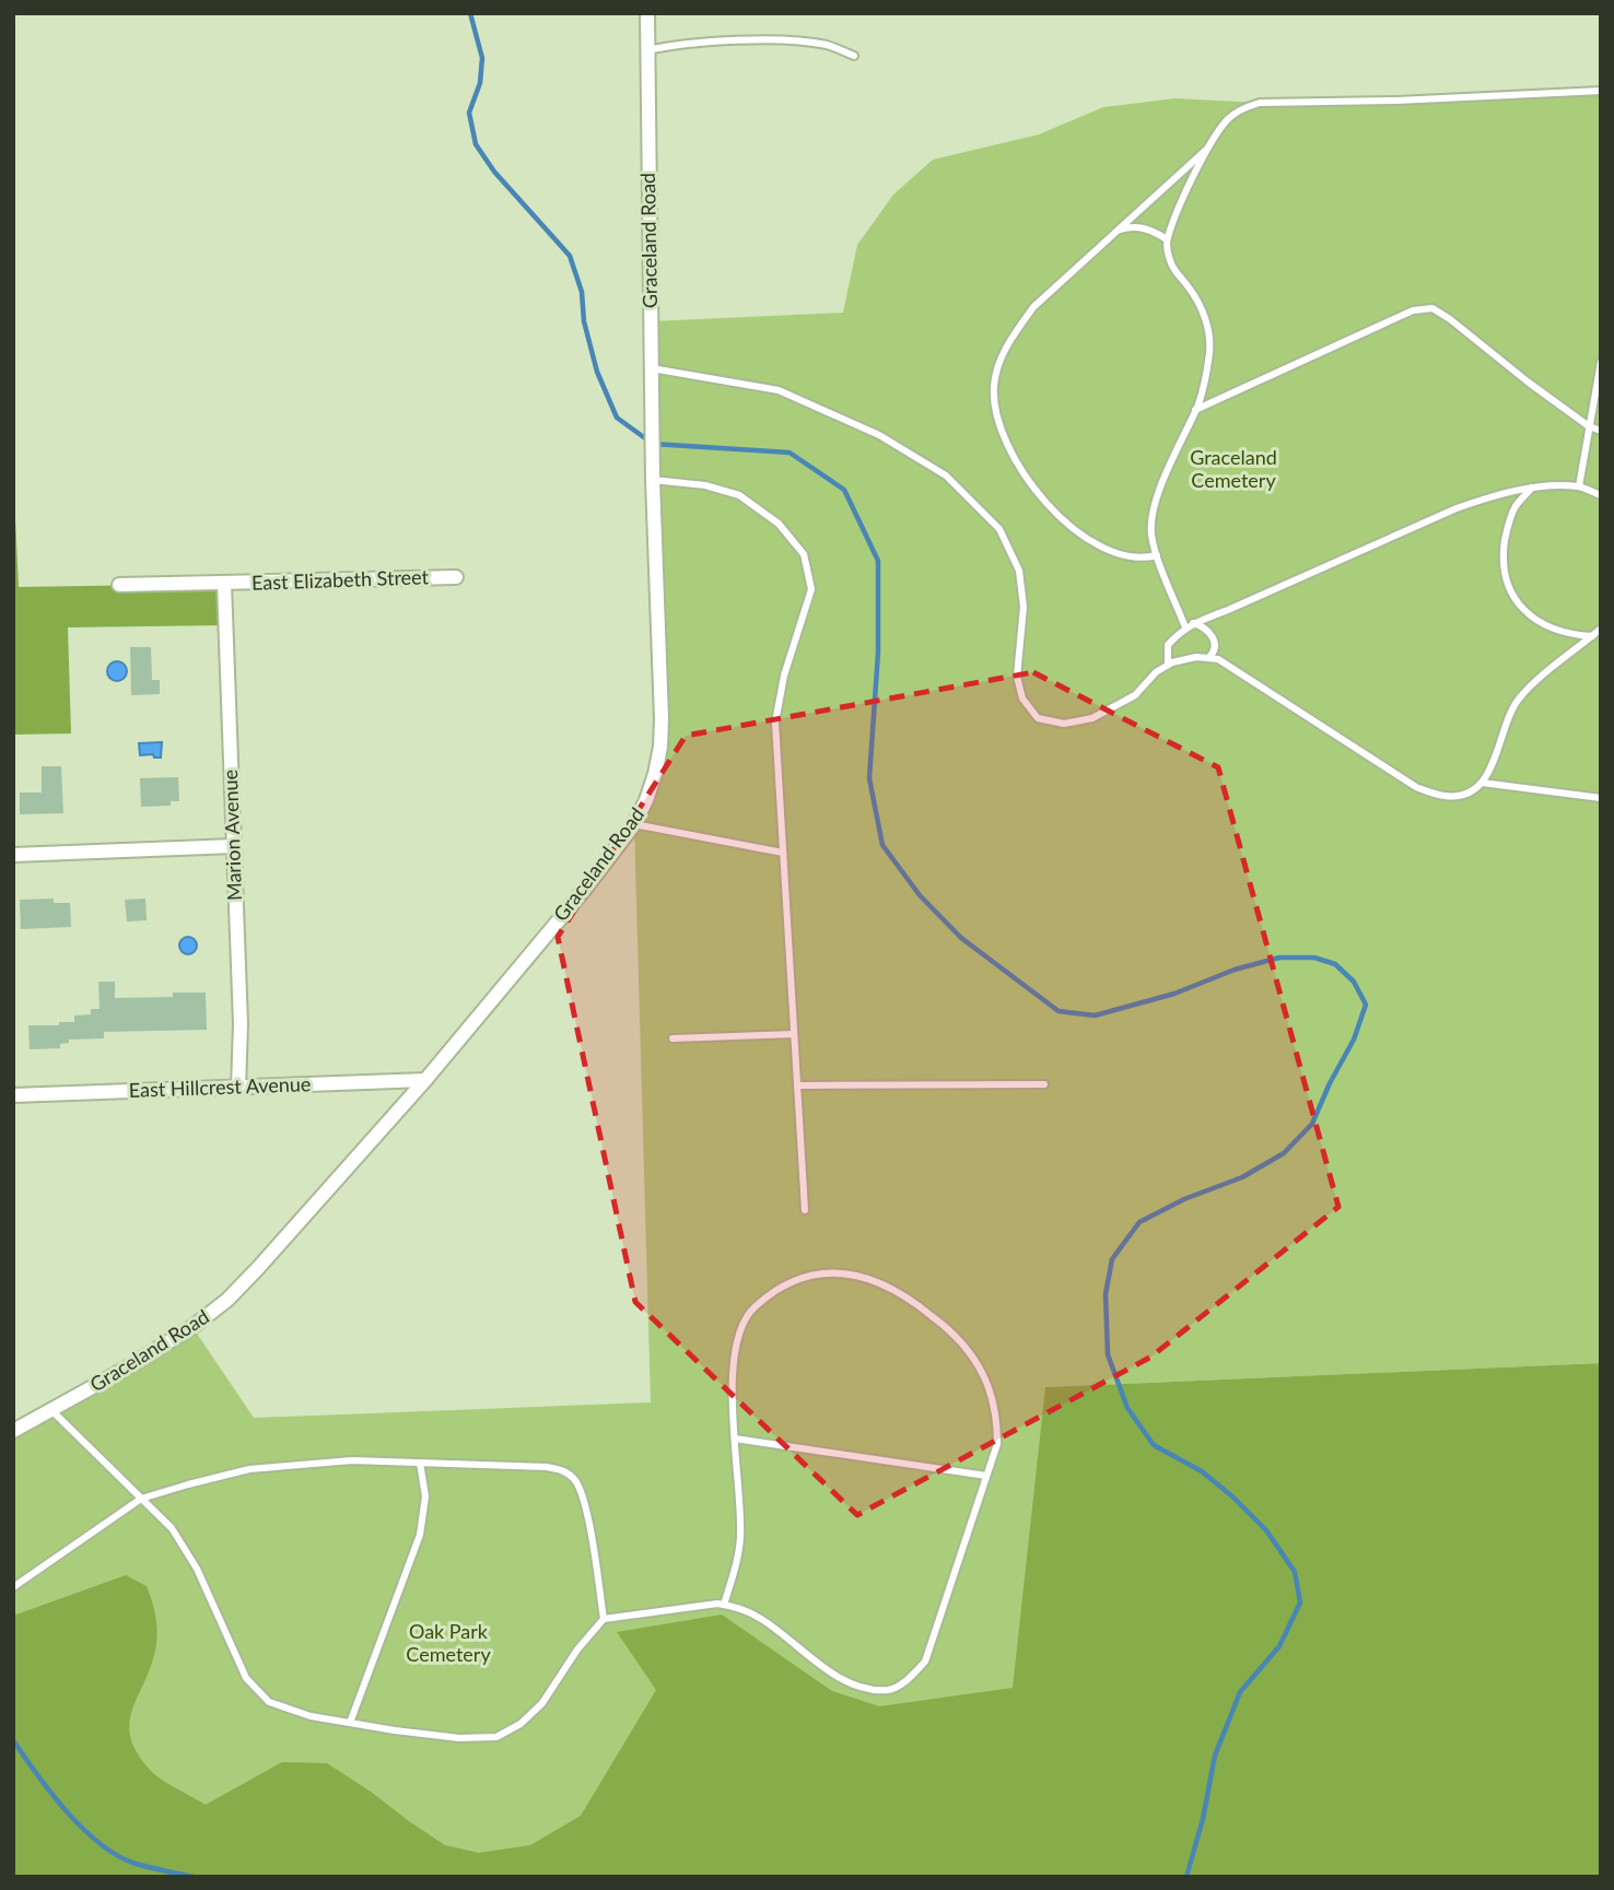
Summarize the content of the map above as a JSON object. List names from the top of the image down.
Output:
{
  "streets": {
    "street": [
      "Graceland Road",
      "East Elizabeth Street",
      "Marion Avenue",
      "East Hillcrest Avenue"
    ]
  },
  "crossings": [
    ["Graceland Road", "East Hillcrest Avenue"],
    ["East Elizabeth Street", "Marion Avenue"],
    ["Marion Avenue", "East Hillcrest Avenue"]
  ],
  "parks": ["Graceland Cemetery", "Oak Park Cemetery"]
}
